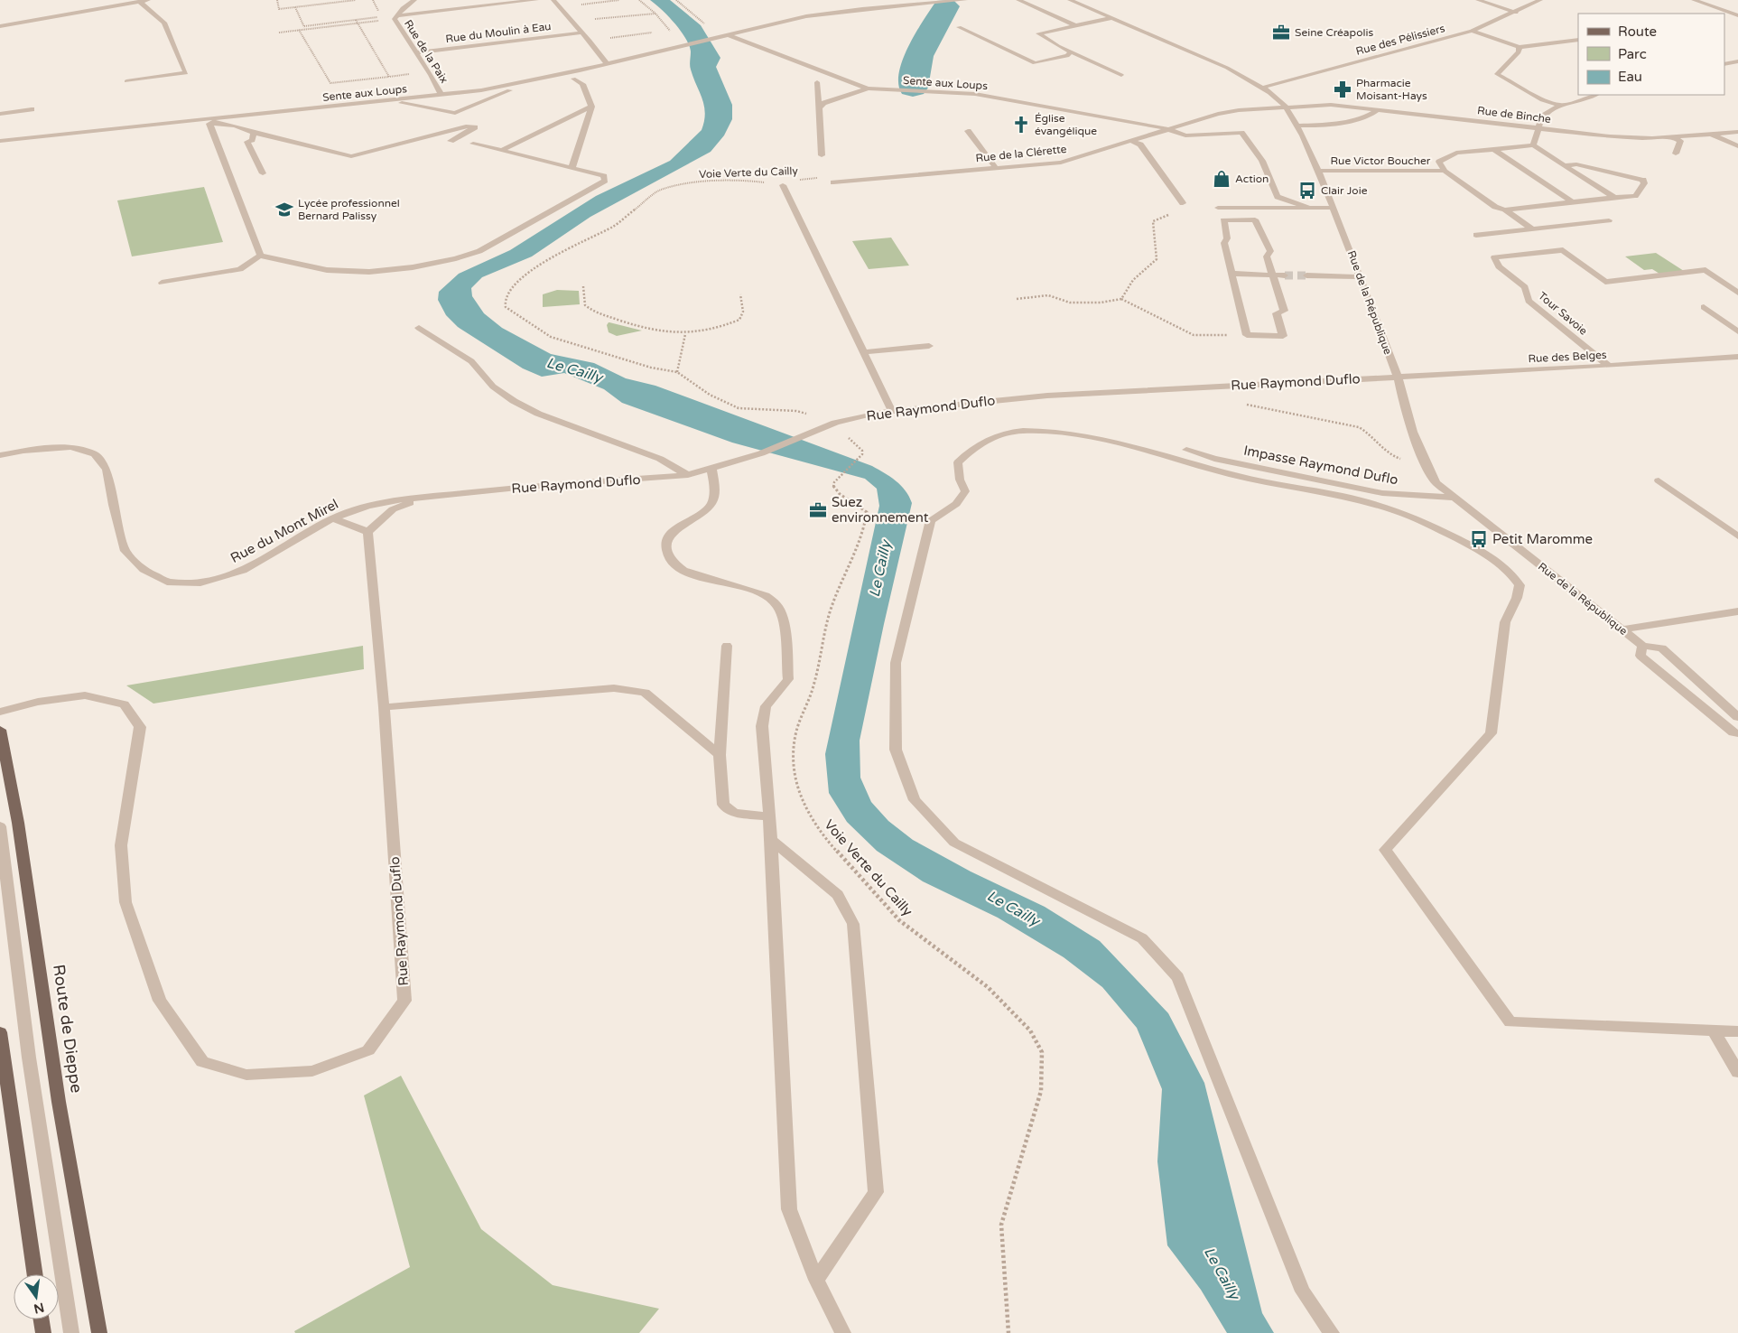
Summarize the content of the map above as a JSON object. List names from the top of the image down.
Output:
{
  "streets": {
    "main road": ["Route de Dieppe"],
    "street": [
      "Rue du Moulin à Eau",
      "Rue des Pélissiers",
      "Rue de la Paix",
      "Sente aux Loups",
      "Rue de Binche",
      "Rue de la Clérette",
      "Rue Victor Boucher",
      "Rue de la République",
      "Tour Savoie",
      "Rue des Belges",
      "Rue Raymond Duflo",
      "Impasse Raymond Duflo",
      "Rue du Mont Mirel"
    ],
    "path": ["Voie Verte du Cailly"]
  },
  "crossings": [
    ["Rue du Moulin à Eau", "Rue de la Paix"],
    ["Rue des Pélissiers", "Rue de la République"],
    ["Rue de la Paix", "Sente aux Loups"],
    ["Sente aux Loups", "Rue de la Clérette"],
    ["Rue de Binche", "Rue de la Clérette"],
    ["Rue de Binche", "Rue de la République"],
    ["Rue de la Clérette", "Rue de la République"],
    ["Rue Victor Boucher", "Rue de la République"],
    ["Voie Verte du Cailly", "Rue Raymond Duflo"],
    ["Rue de la République", "Rue des Belges"],
    ["Rue de la République", "Rue Raymond Duflo"],
    ["Rue de la République", "Impasse Raymond Duflo"],
    ["Tour Savoie", "Rue des Belges"],
    ["Rue des Belges", "Rue Raymond Duflo"],
    ["Rue Raymond Duflo", "Rue du Mont Mirel"]
  ],
  "water": ["Le Cailly"],
  "places": {
    "office": ["Seine Créapolis", "Suez environnement"],
    "pharmacy": ["Pharmacie Moisant-Hays"],
    "church": ["Église évangélique"],
    "shop": ["Action"],
    "bus stop": ["Clair Joie", "Petit Maromme"],
    "school or university": ["Lycée professionnel Bernard Palissy"]
  },
  "legend": ["Route", "Parc", "Eau"],
  "north": "bottom"
}
